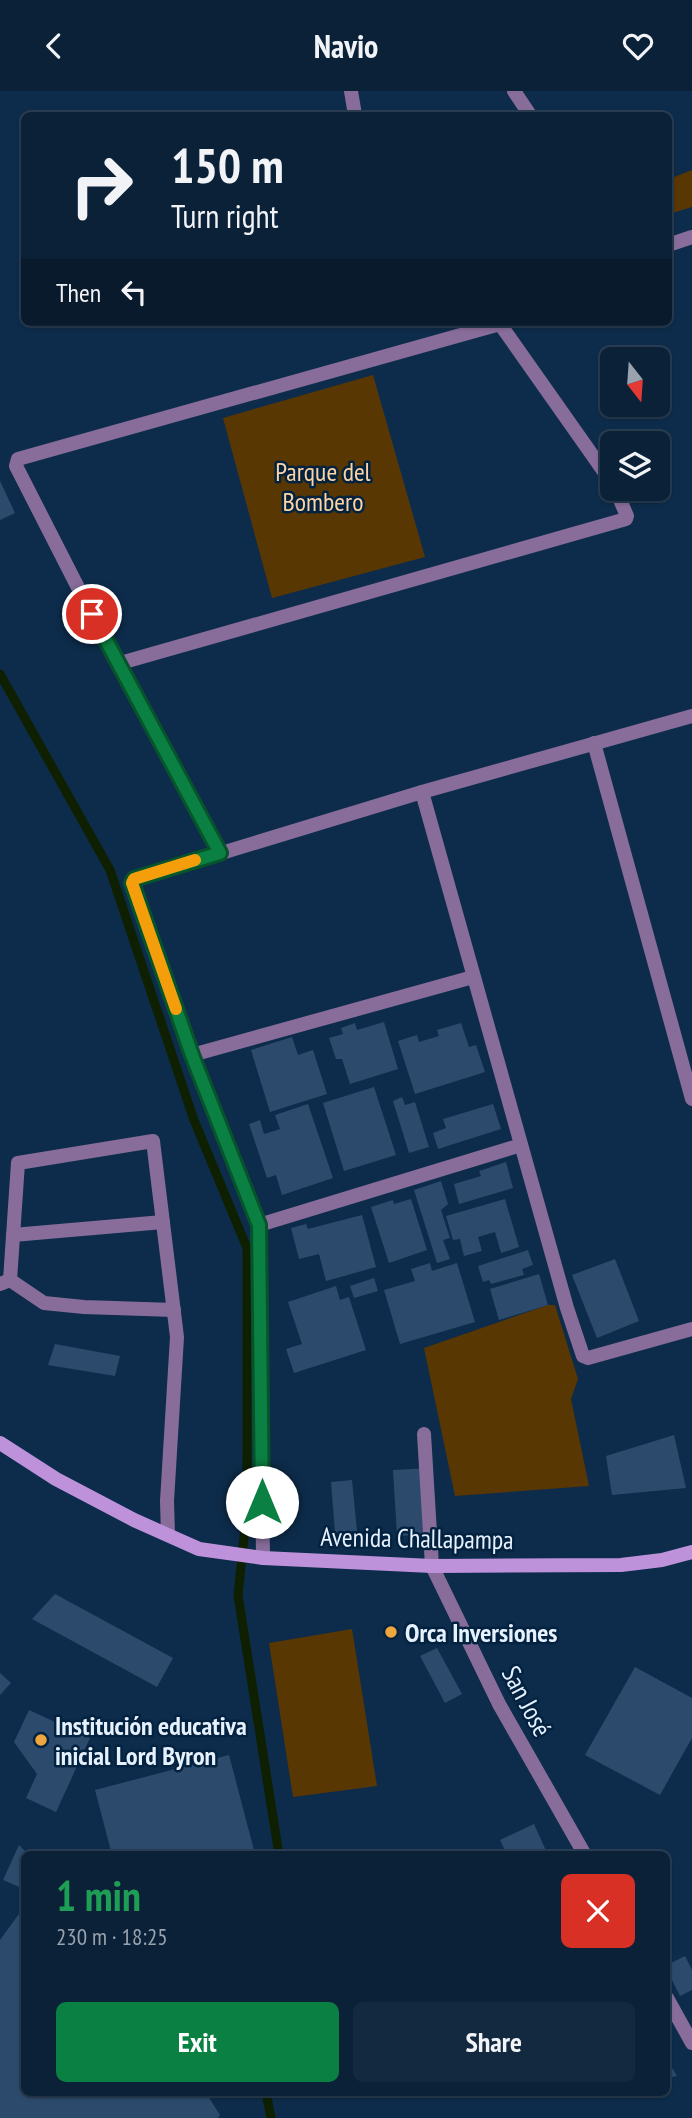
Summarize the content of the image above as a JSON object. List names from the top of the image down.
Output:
{
  "streets": {
    "street": ["Avenida Challapampa", "San José"]
  },
  "crossings": [
    ["Avenida Challapampa", "San José"]
  ],
  "parks": ["Parque del Bombero"],
  "places": ["Orca Inversiones", "Institución educativa inicial Lord Byron"],
  "north": "bottom",
  "page": {
    "header": "Navio",
    "turn": ["150 m", "Turn right"],
    "then": "Then",
    "heading": ["1 min", "230 m · 18:25"],
    "buttons": ["Exit", "Share"]
  }
}
